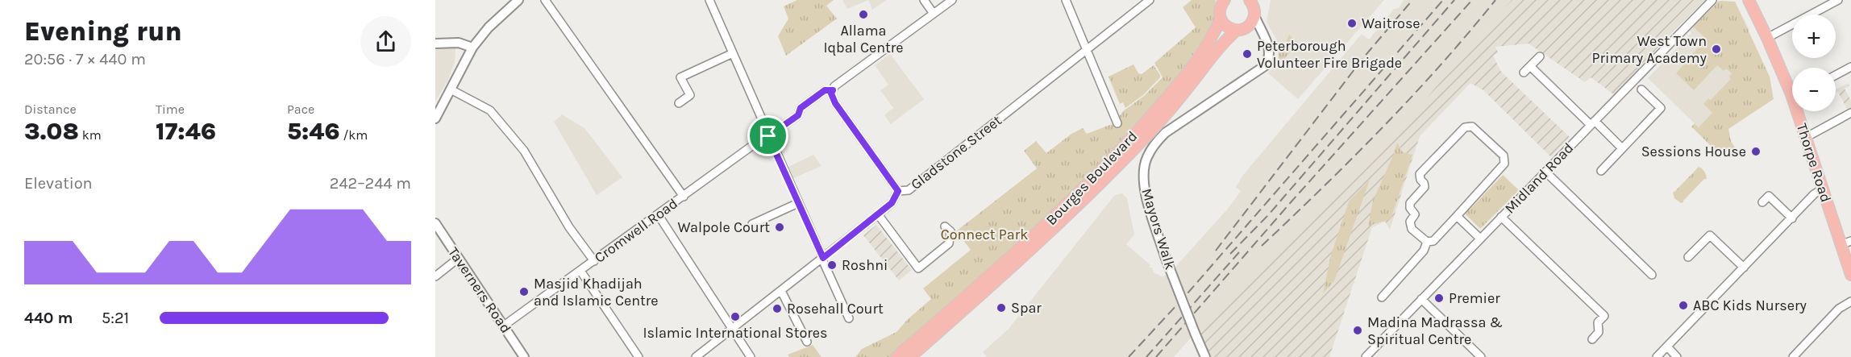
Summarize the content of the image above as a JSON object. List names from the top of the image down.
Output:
{
  "streets": {
    "main road": ["Thorpe Road", "Bourges Boulevard"],
    "street": [
      "Gladstone Street",
      "Midland Road",
      "Mayors Walk",
      "Cromwell Road",
      "Taverners Road"
    ]
  },
  "crossings": [
    ["Bourges Boulevard", "Mayors Walk"],
    ["Cromwell Road", "Taverners Road"]
  ],
  "parks": ["Connect Park"],
  "places": [
    "Allama Iqbal Centre",
    "Waitrose",
    "West Town Primary Academy",
    "Peterborough Volunteer Fire Brigade",
    "Sessions House",
    "Walpole Court",
    "Roshni",
    "Masjid Khadijah and Islamic Centre",
    "Premier",
    "ABC Kids Nursery",
    "Spar",
    "Rosehall Court",
    "Islamic International Stores",
    "Madina Madrassa & Spiritual Centre"
  ],
  "page": {
    "heading": ["Evening run", "20:56 · 7 × 440 m"],
    "map_buttons": ["+", "−"],
    "stats": [
      ["Distance", "3.08 km"],
      ["Time", "17:46"],
      ["Pace", "5:46 /km"]
    ],
    "chart": ["Elevation", "242–244 m"],
    "list": [
      {
        "name": "440 m",
        "note": "5:21"
      }
    ]
  }
}
